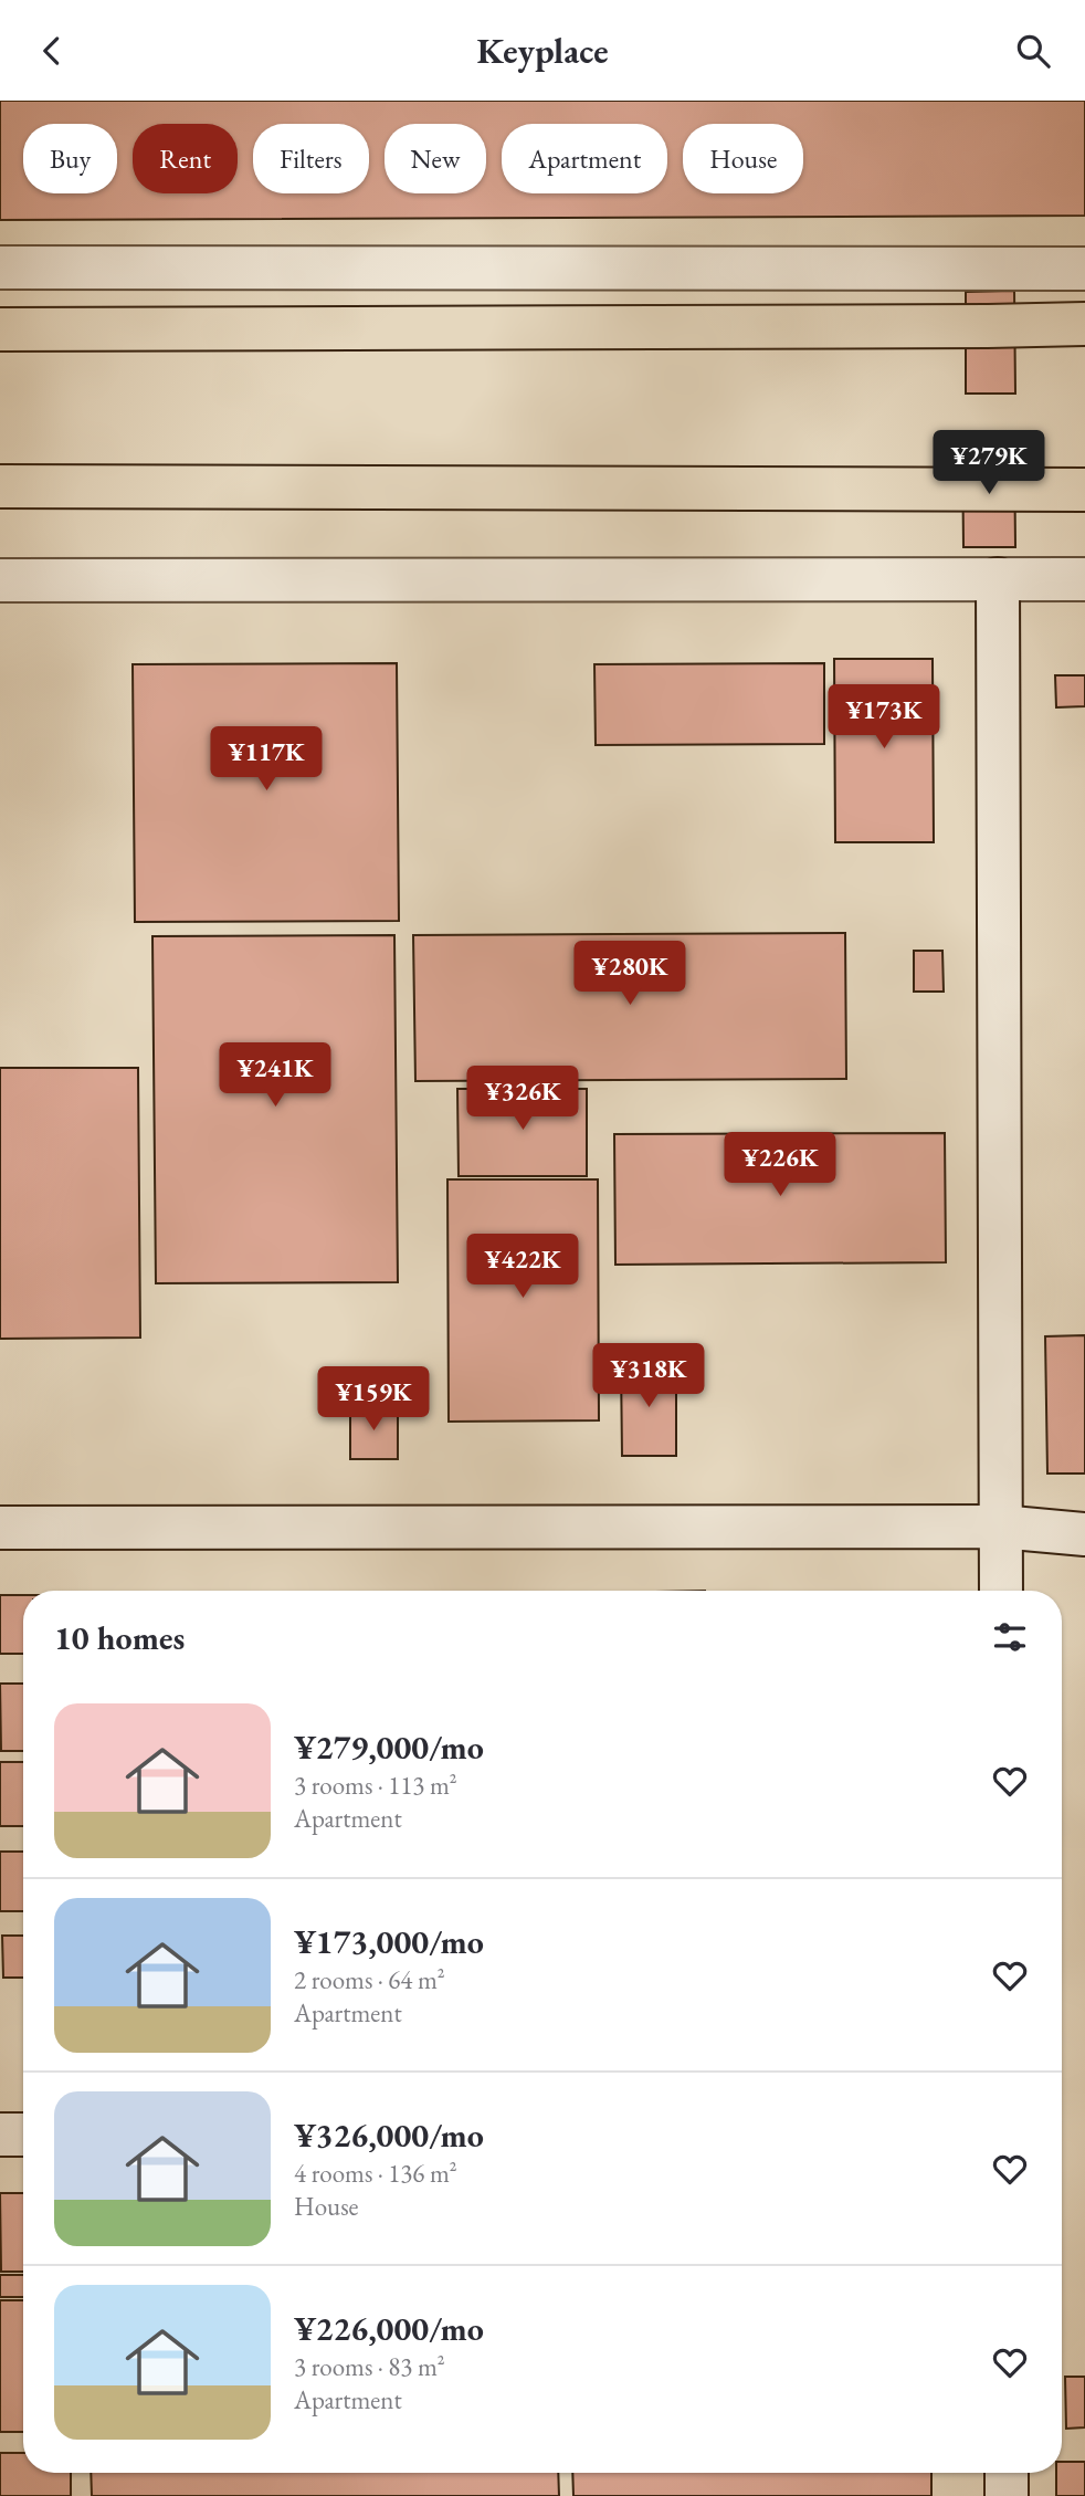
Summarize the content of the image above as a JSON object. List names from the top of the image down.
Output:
{
  "page": {
    "header": "Keyplace",
    "chip": [
      "Buy",
      "Rent",
      "Filters",
      "New",
      "Apartment",
      "House"
    ],
    "price": [
      "¥279K",
      "¥173K",
      "¥117K",
      "¥280K",
      "¥241K",
      "¥326K",
      "¥226K",
      "¥422K",
      "¥318K",
      "¥159K"
    ],
    "heading": "10 homes",
    "list": [
      {
        "name": "¥279,000/mo",
        "note": "3 rooms · 113 m² · Apartment"
      },
      {
        "name": "¥173,000/mo",
        "note": "2 rooms · 64 m² · Apartment"
      },
      {
        "name": "¥326,000/mo",
        "note": "4 rooms · 136 m² · House"
      },
      {
        "name": "¥226,000/mo",
        "note": "3 rooms · 83 m² · Apartment"
      }
    ]
  }
}
